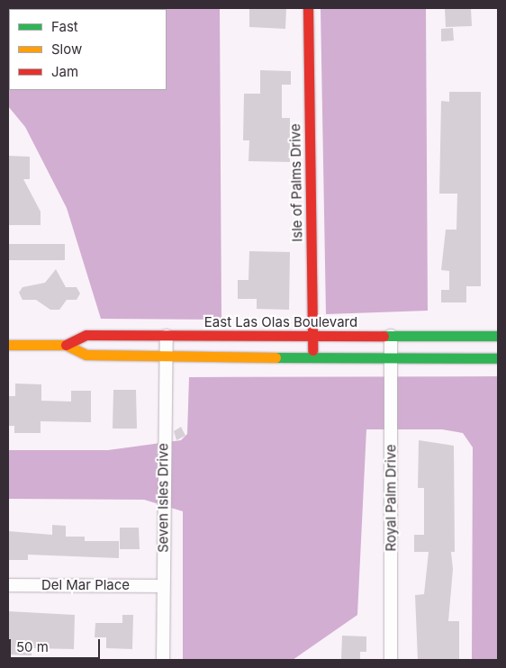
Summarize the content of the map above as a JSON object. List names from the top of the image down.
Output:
{
  "streets": {
    "main road": ["Isle of Palms Drive", "East Las Olas Boulevard"],
    "street": ["Seven Isles Drive", "Royal Palm Drive", "Del Mar Place"]
  },
  "crossings": [
    ["Isle of Palms Drive", "East Las Olas Boulevard"],
    ["East Las Olas Boulevard", "Seven Isles Drive"],
    ["East Las Olas Boulevard", "Royal Palm Drive"],
    ["Seven Isles Drive", "Del Mar Place"]
  ],
  "legend": ["Fast", "Slow", "Jam"],
  "scale_bar": "50 m"
}
